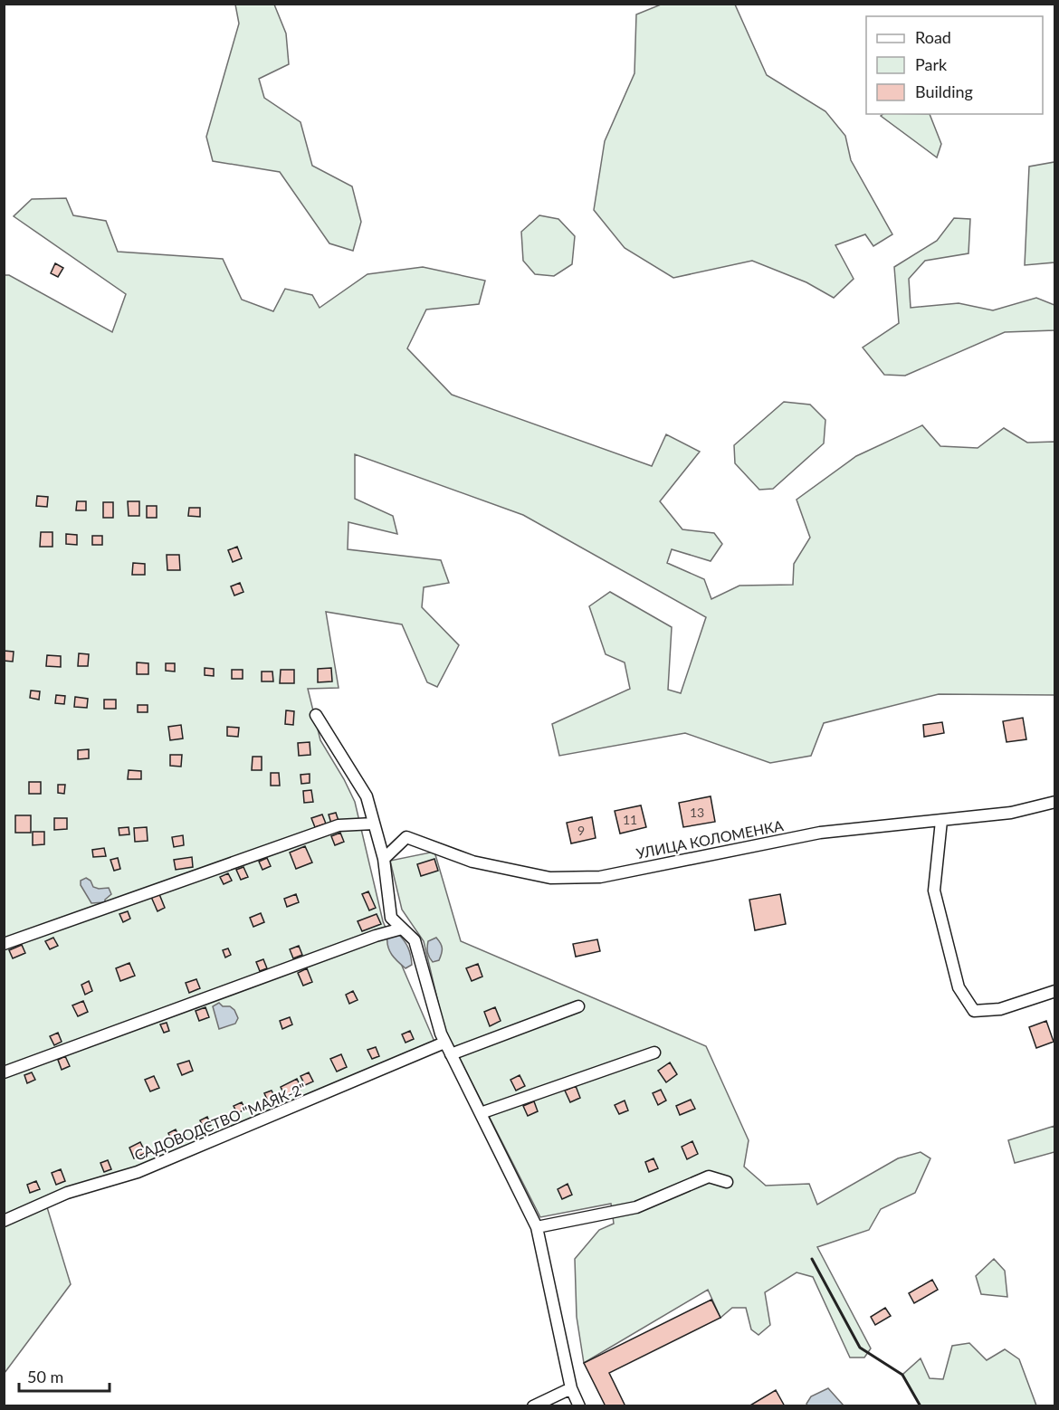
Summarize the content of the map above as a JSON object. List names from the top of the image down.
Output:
{
  "streets": {
    "street": ["УЛИЦА КОЛОМЕНКА", "САДОВОДСТВО \"МАЯК-2\""]
  },
  "house_numbers": ["13", "11", "9"],
  "legend": ["Road", "Park", "Building"],
  "scale_bar": "50 m"
}
